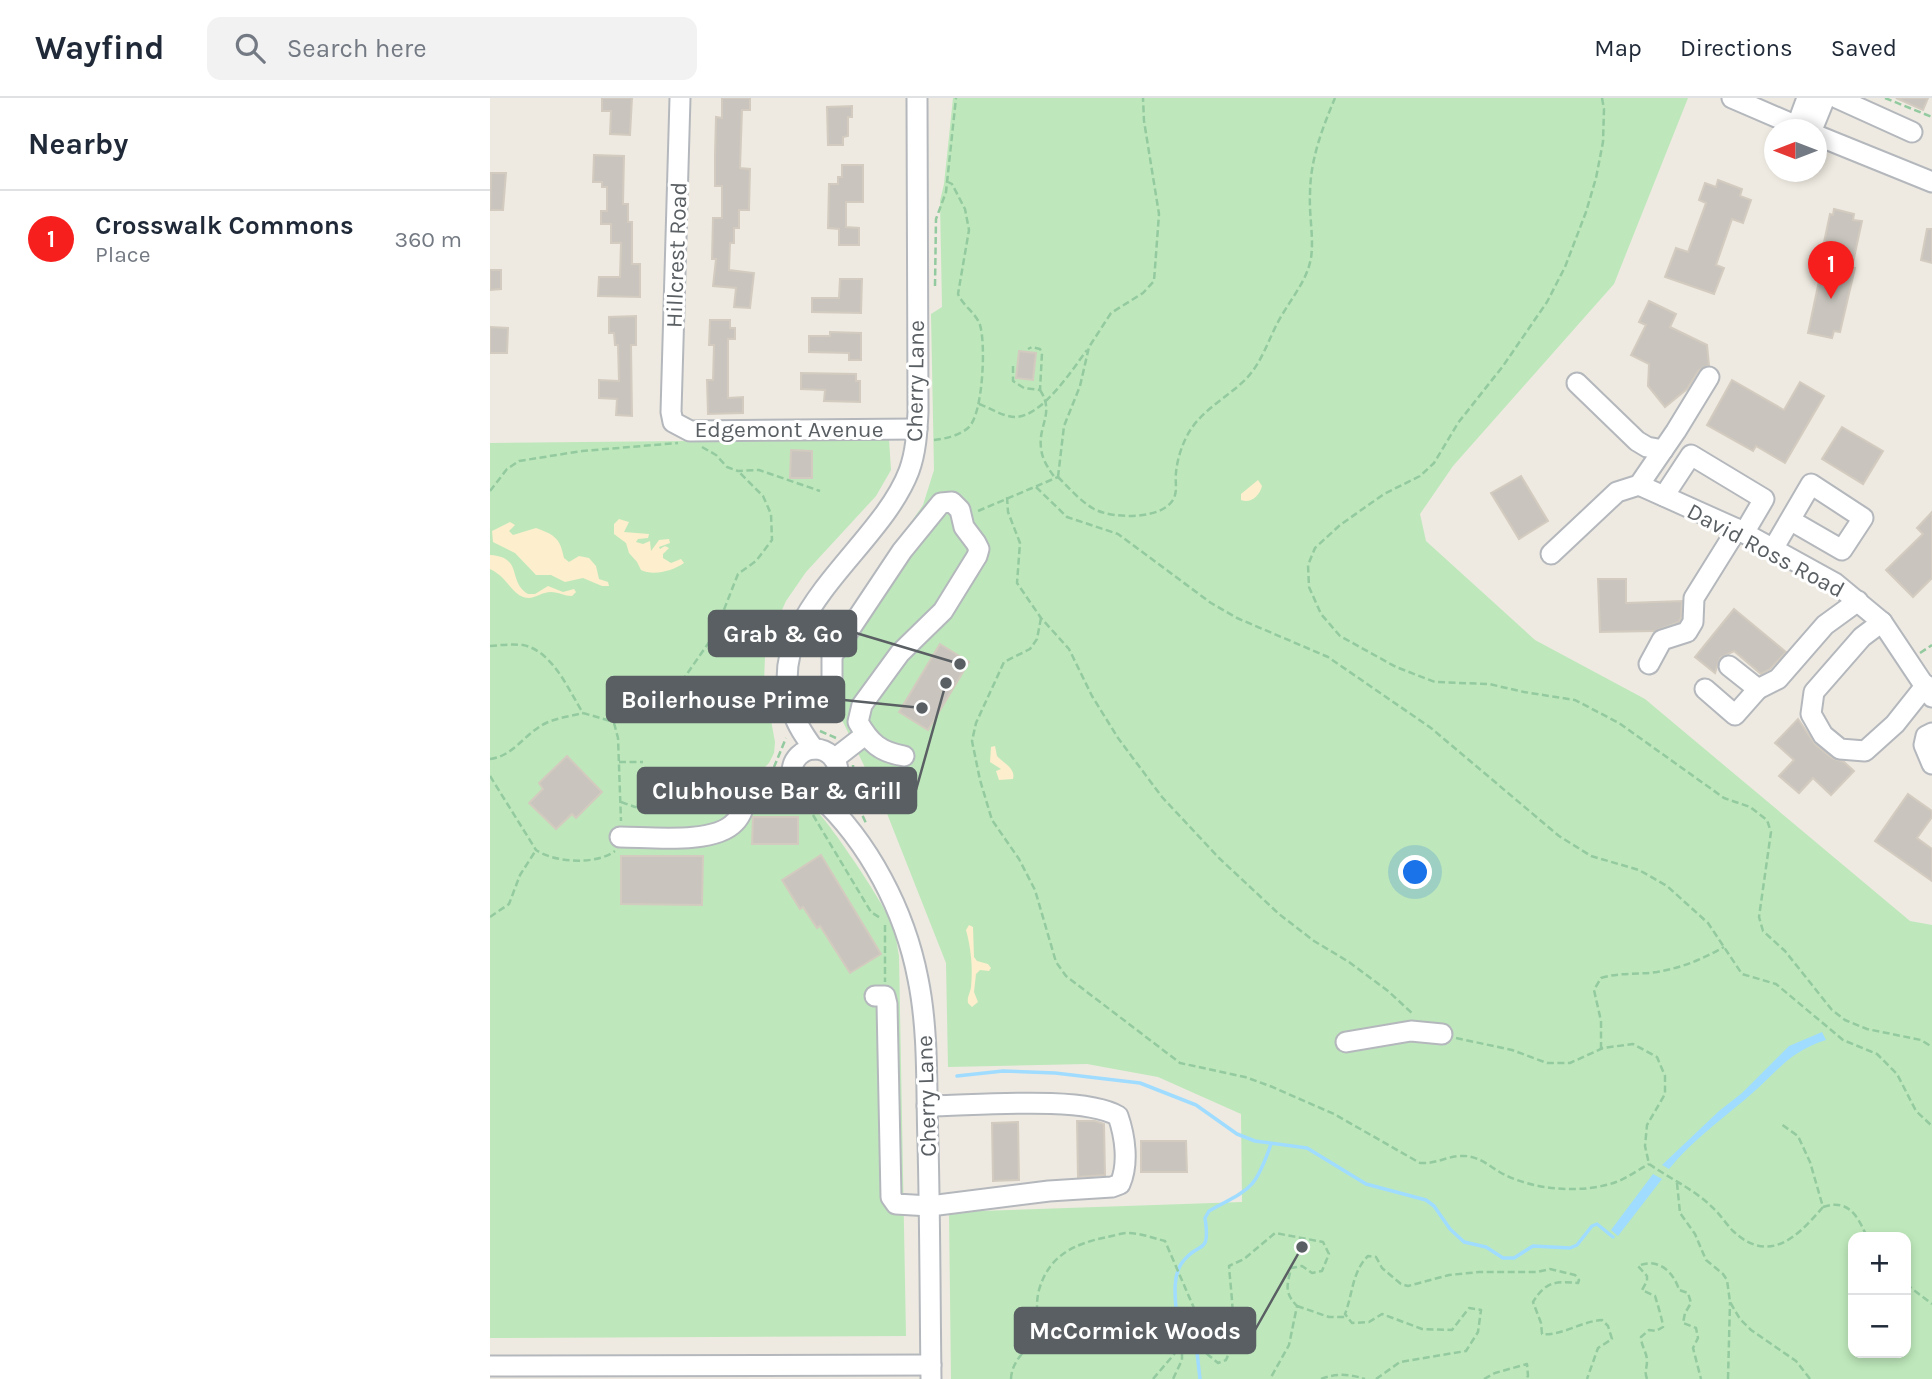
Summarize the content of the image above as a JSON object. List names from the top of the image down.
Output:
{
  "streets": {
    "street": [
      "Hillcrest Road",
      "Cherry Lane",
      "Edgemont Avenue",
      "David Ross Road"
    ]
  },
  "crossings": [
    ["Hillcrest Road", "Edgemont Avenue"],
    ["Cherry Lane", "Edgemont Avenue"]
  ],
  "places": [
    "Grab & Go",
    "Clubhouse Bar & Grill",
    "Boilerhouse Prime",
    "McCormick Woods"
  ],
  "north": "left",
  "page": {
    "header": "Wayfind",
    "search": "Search here",
    "nav": ["Map", "Directions", "Saved"],
    "heading": "Nearby",
    "list": [
      {
        "mark": "1",
        "name": "Crosswalk Commons",
        "note": "Place",
        "value": "360 m"
      }
    ],
    "pins": "1",
    "map_buttons": ["+", "−"]
  }
}
